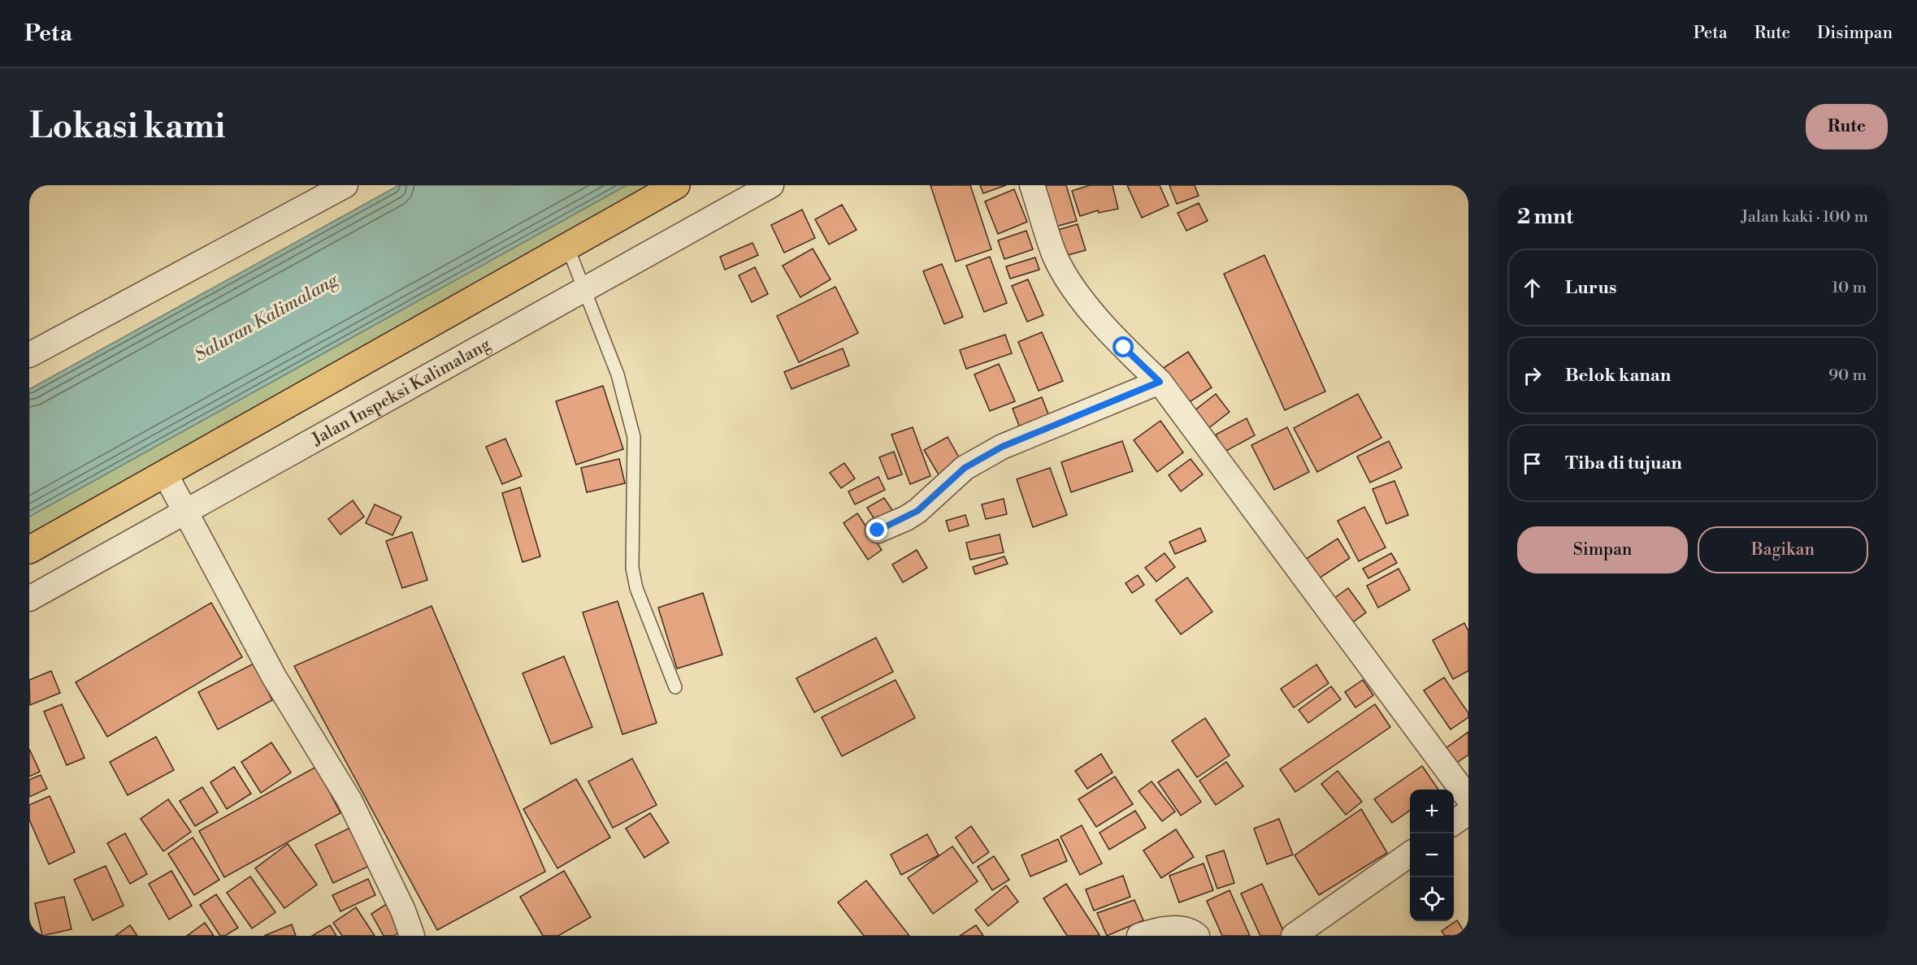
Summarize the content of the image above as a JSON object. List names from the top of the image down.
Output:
{
  "streets": {
    "street": ["Jalan Inspeksi Kalimalang"]
  },
  "water": ["Saluran Kalimalang"],
  "page": {
    "header": "Peta",
    "nav": ["Peta", "Rute", "Disimpan"],
    "buttons": [
      "Rute",
      ["Simpan", "Bagikan"]
    ],
    "title": "Lokasi kami",
    "heading": ["2 mnt", "Jalan kaki · 100 m"],
    "list": [
      ["Lurus", "10 m"],
      ["Belok kanan", "90 m"],
      "Tiba di tujuan"
    ],
    "map_buttons": ["+", "−"]
  }
}
